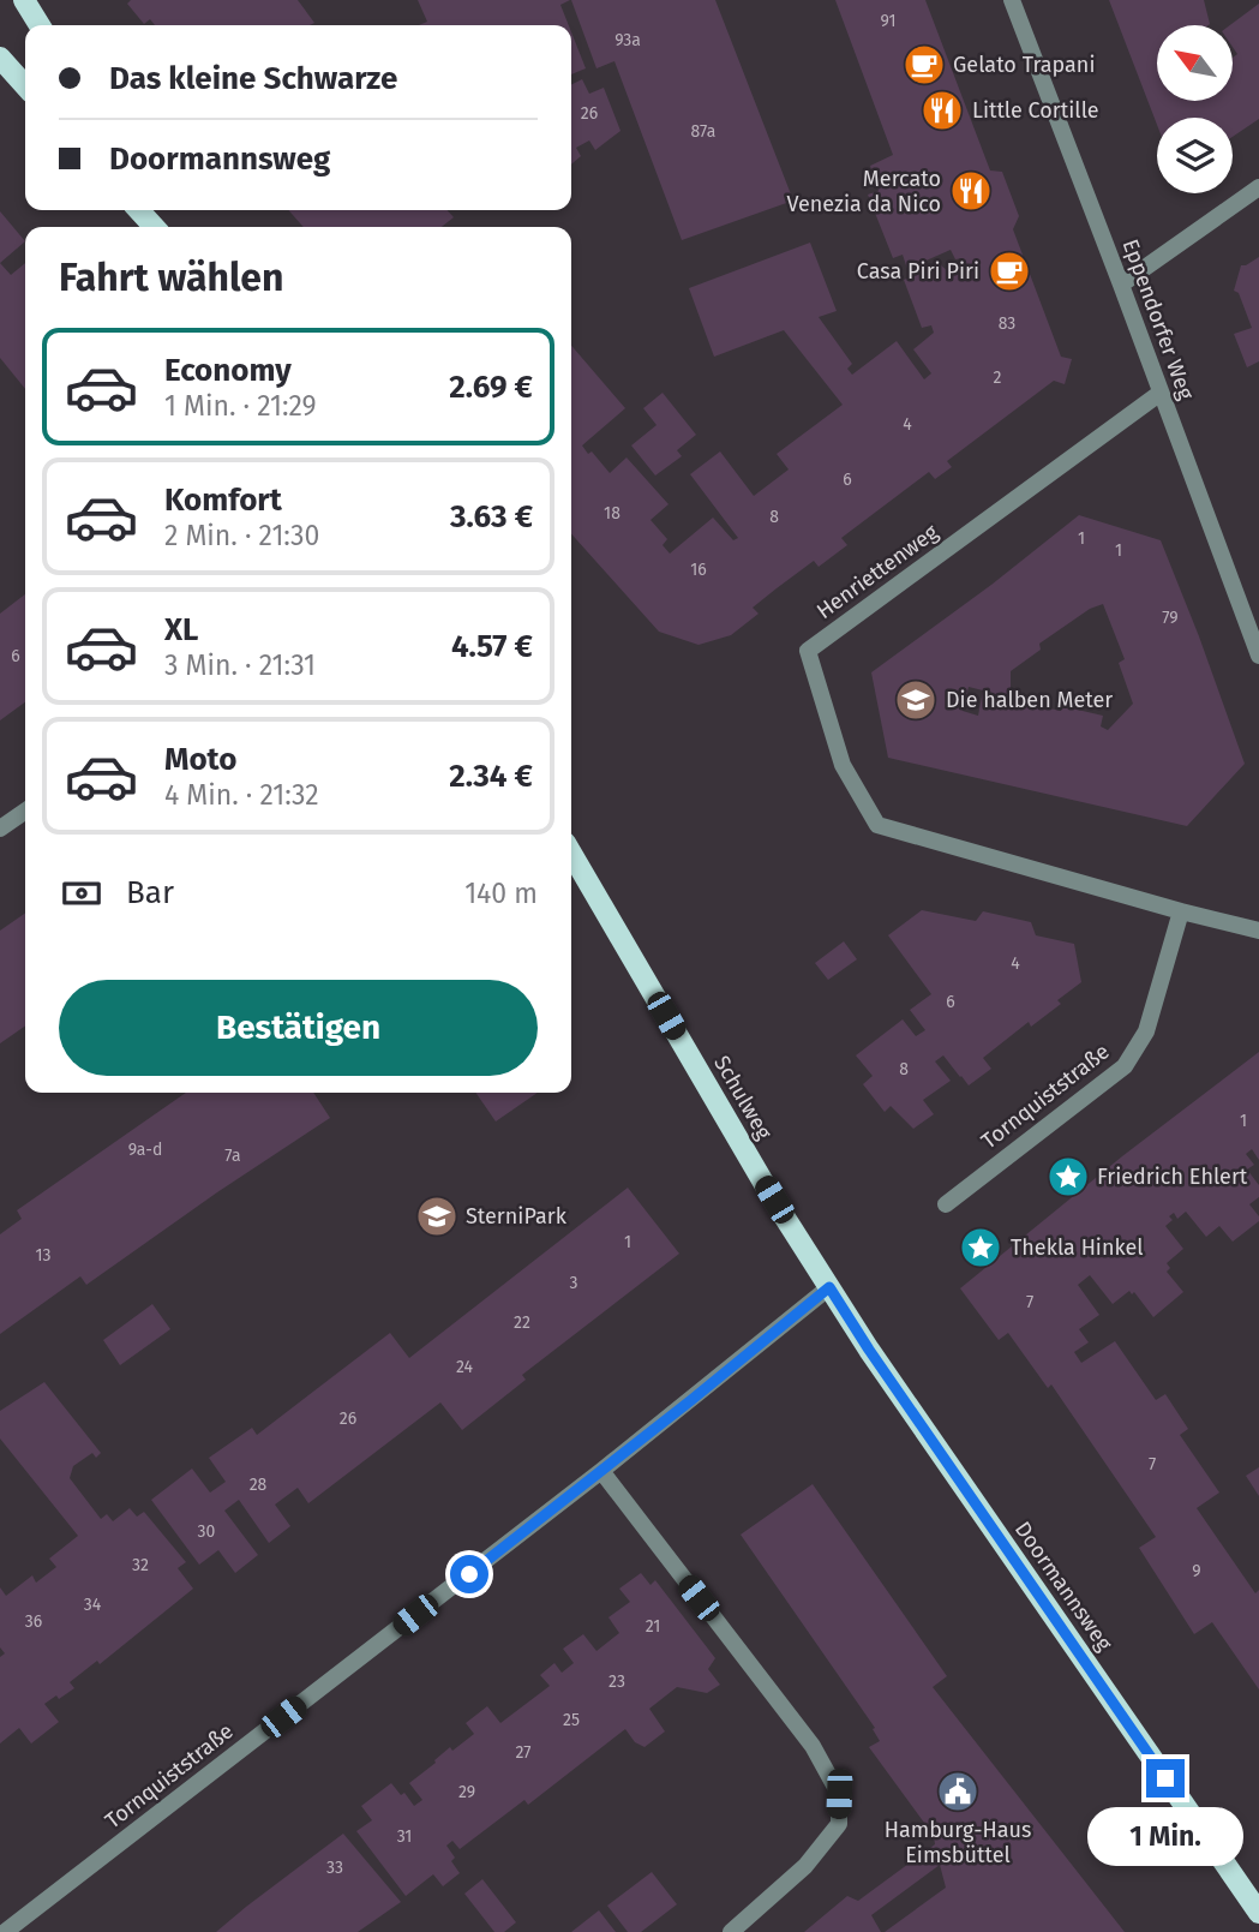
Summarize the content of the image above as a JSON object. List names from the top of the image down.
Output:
{
  "streets": {
    "main road": ["Schulweg", "Doormannsweg"],
    "street": ["Eppendorfer Weg", "Henriettenweg", "Tornquiststraße"]
  },
  "crossings": [
    ["Eppendorfer Weg", "Henriettenweg"],
    ["Henriettenweg", "Tornquiststraße"],
    ["Tornquiststraße", "Schulweg"],
    ["Tornquiststraße", "Doormannsweg"],
    ["Schulweg", "Doormannsweg"]
  ],
  "places": {
    "cafe": ["Gelato Trapani", "Casa Piri Piri"],
    "restaurant": ["Little Cortille", "Mercato Venezia da Nico"],
    "school or university": ["Die halben Meter", "SterniPark"],
    "place": ["Friedrich Ehlert", "Thekla Hinkel"],
    "public building": ["Hamburg-Haus Eimsbüttel"]
  },
  "house_numbers": [
    "91",
    "93a",
    "26",
    "87a",
    "83",
    "2",
    "4",
    "6",
    "18",
    "8",
    "1",
    "1",
    "16",
    "79",
    "6",
    "4",
    "6",
    "8",
    "1",
    "9a-d",
    "7a",
    "1",
    "13",
    "3",
    "7",
    "22",
    "24",
    "26",
    "7",
    "28",
    "30",
    "32",
    "9",
    "34",
    "36",
    "21",
    "23",
    "25",
    "27",
    "29",
    "31",
    "33"
  ],
  "north": "top left",
  "page": {
    "banner": ["Das kleine Schwarze", "Doormannsweg"],
    "heading": "Fahrt wählen",
    "list": [
      {
        "name": "Economy",
        "note": "1 Min. · 21:29",
        "value": "2.69 €"
      },
      {
        "name": "Komfort",
        "note": "2 Min. · 21:30",
        "value": "3.63 €"
      },
      {
        "name": "XL",
        "note": "3 Min. · 21:31",
        "value": "4.57 €"
      },
      {
        "name": "Moto",
        "note": "4 Min. · 21:32",
        "value": "2.34 €"
      }
    ],
    "pay": ["Bar", "140 m"],
    "buttons": "Bestätigen",
    "bubble": "1 Min."
  }
}
